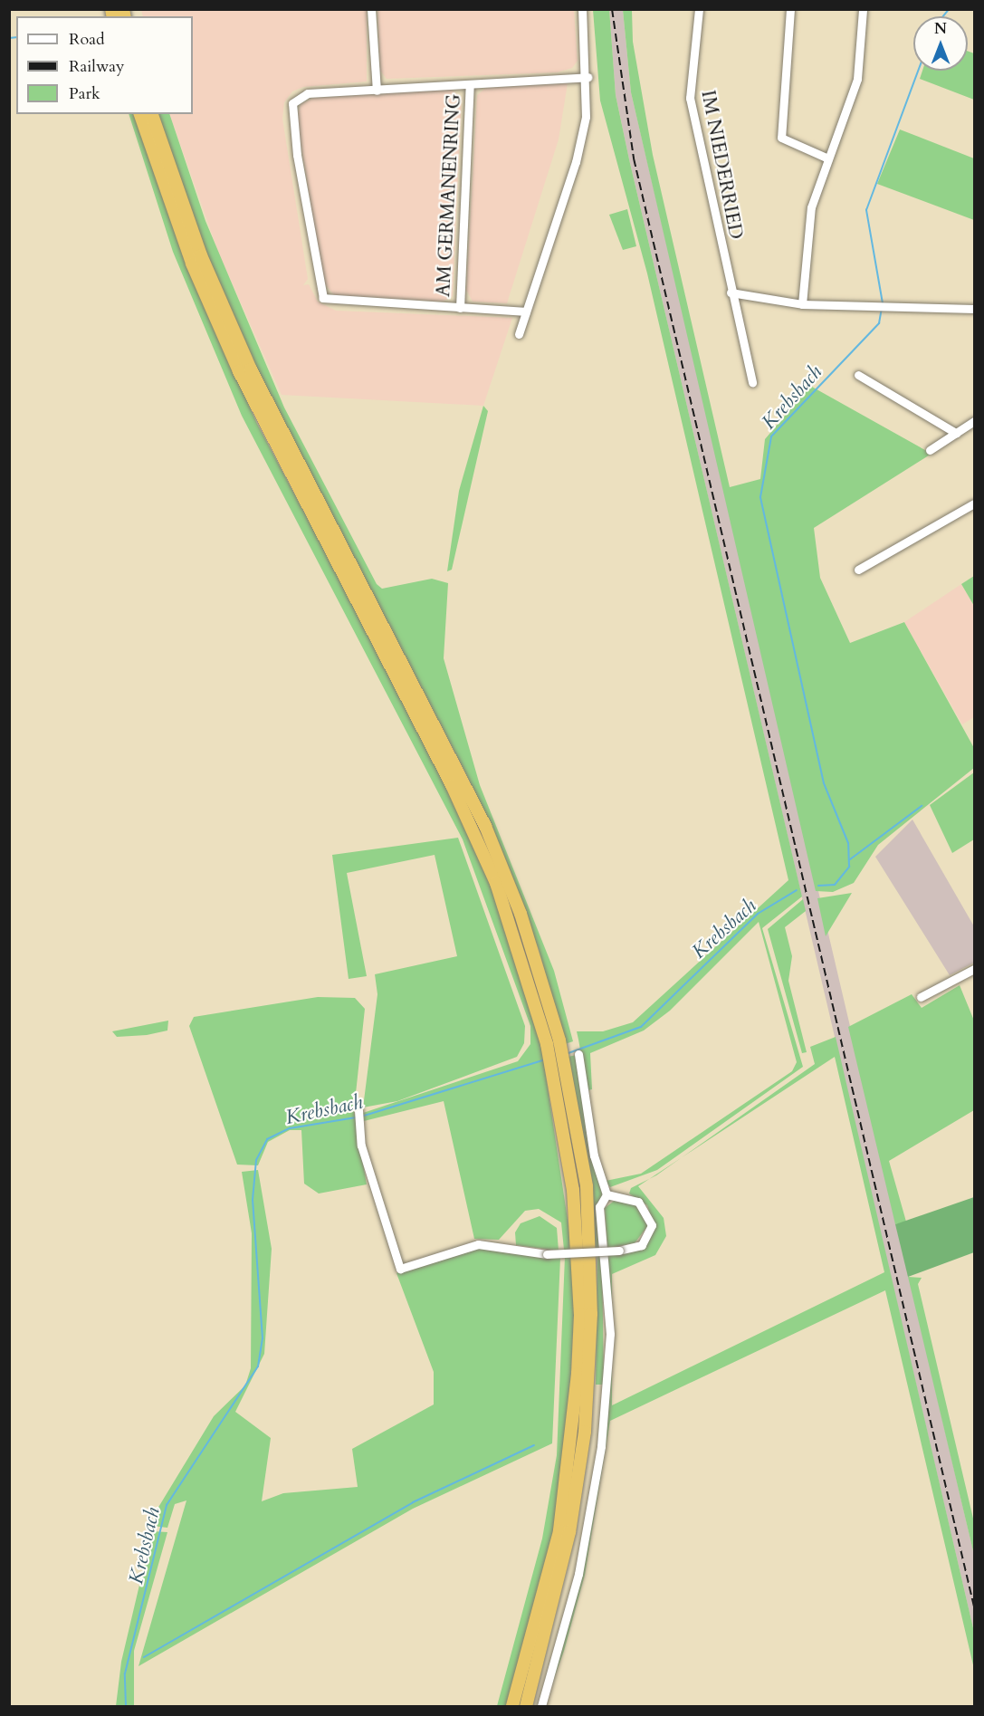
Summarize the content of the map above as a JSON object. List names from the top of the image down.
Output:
{
  "streets": {
    "street": ["IM NIEDERRIED", "AM GERMANENRING"]
  },
  "water": ["Krebsbach"],
  "legend": ["Road", "Railway", "Park"],
  "north": "top"
}
